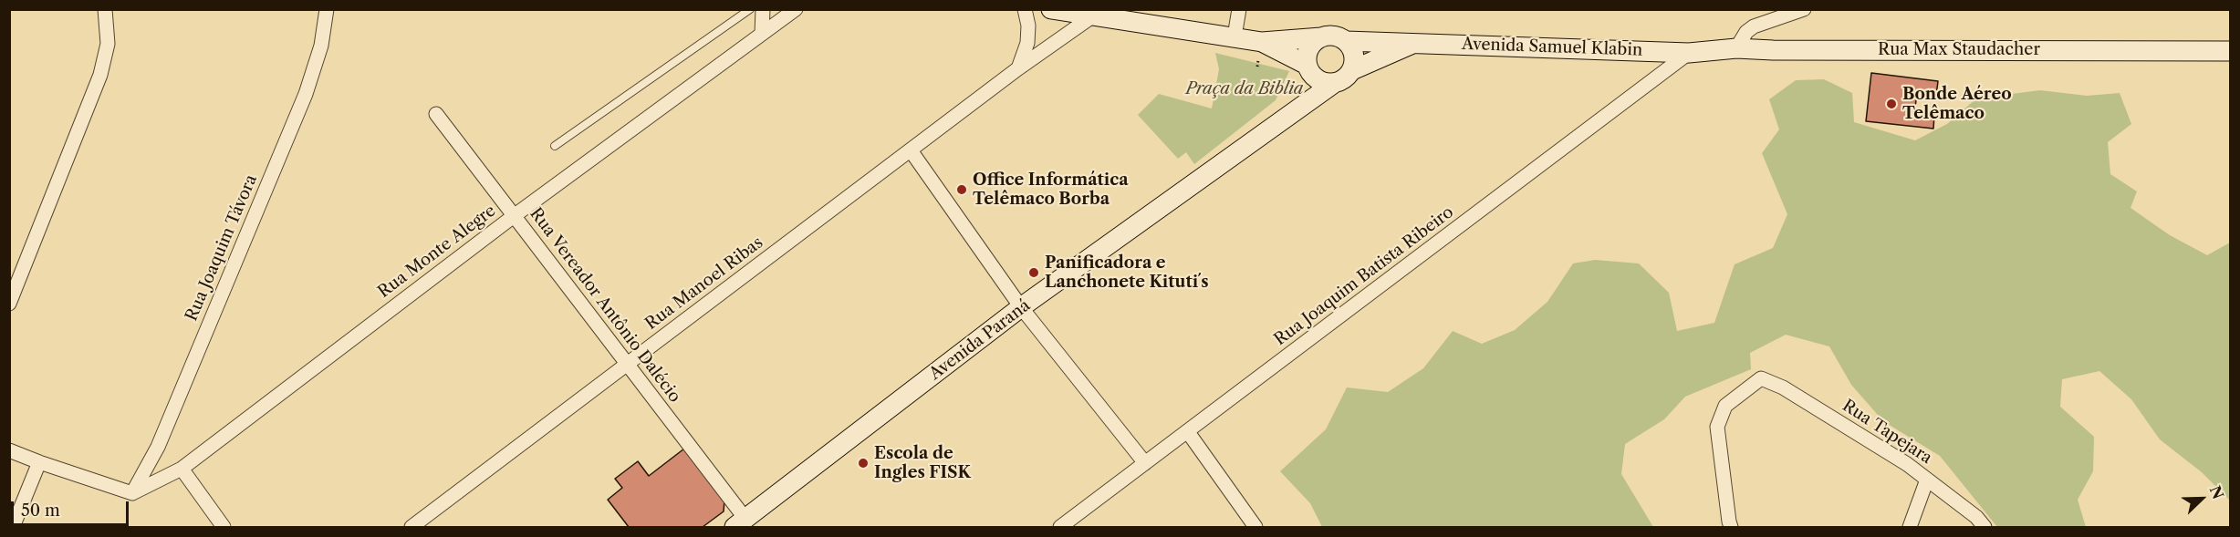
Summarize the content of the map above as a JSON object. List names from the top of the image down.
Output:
{
  "streets": {
    "main road": ["Avenida Samuel Klabin", "Rua Max Staudacher", "Avenida Paraná"],
    "street": [
      "Rua Joaquim Távora",
      "Rua Monte Alegre",
      "Rua Joaquim Batista Ribeiro",
      "Rua Manoel Ribas",
      "Rua Vereador Antônio Dalécio",
      "Rua Tapejara"
    ]
  },
  "crossings": [
    ["Avenida Samuel Klabin", "Rua Max Staudacher"],
    ["Avenida Samuel Klabin", "Rua Joaquim Batista Ribeiro"],
    ["Avenida Samuel Klabin", "Avenida Paraná"],
    ["Rua Max Staudacher", "Rua Joaquim Batista Ribeiro"],
    ["Rua Joaquim Távora", "Rua Monte Alegre"],
    ["Rua Monte Alegre", "Rua Vereador Antônio Dalécio"],
    ["Rua Manoel Ribas", "Rua Vereador Antônio Dalécio"],
    ["Rua Vereador Antônio Dalécio", "Avenida Paraná"]
  ],
  "parks": ["Praça da Biblia"],
  "places": [
    "Bonde Aéreo Telêmaco",
    "Office Informática Telêmaco Borba",
    "Panificadora e Lanchonete Kituti´s",
    "Escola de Ingles FISK"
  ],
  "scale_bar": "50 m",
  "north": "top right"
}
